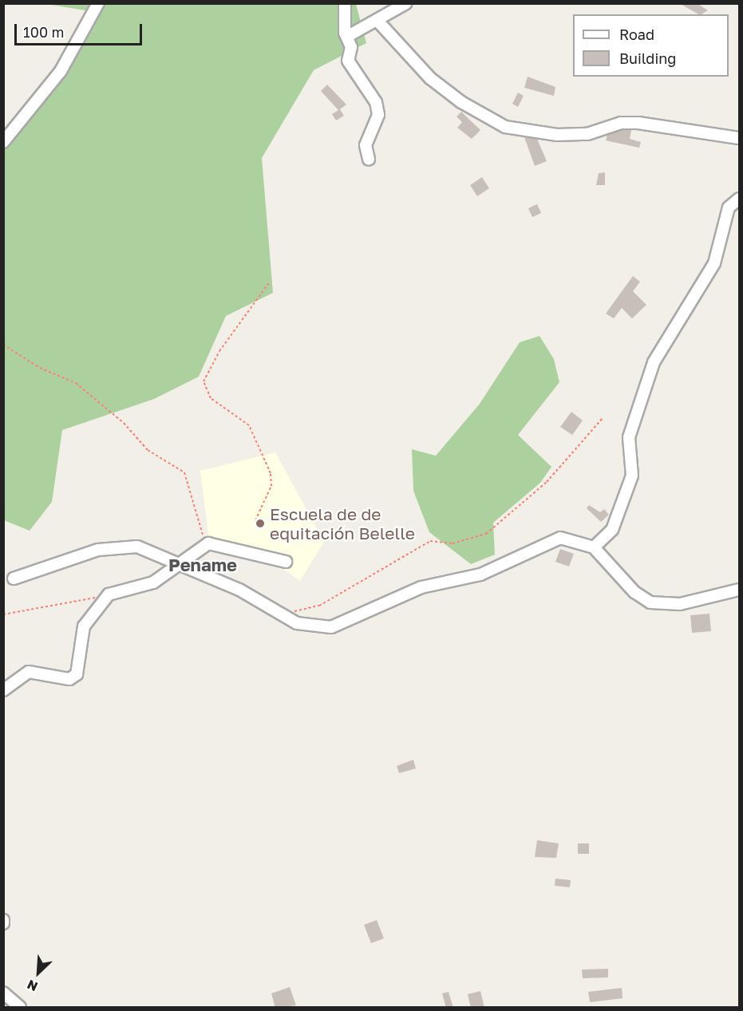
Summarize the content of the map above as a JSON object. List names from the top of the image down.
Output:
{
  "districts": ["Pename"],
  "places": ["Escuela de de equitación Belelle"],
  "legend": ["Road", "Building"],
  "scale_bar": "100 m",
  "north": "bottom left"
}
